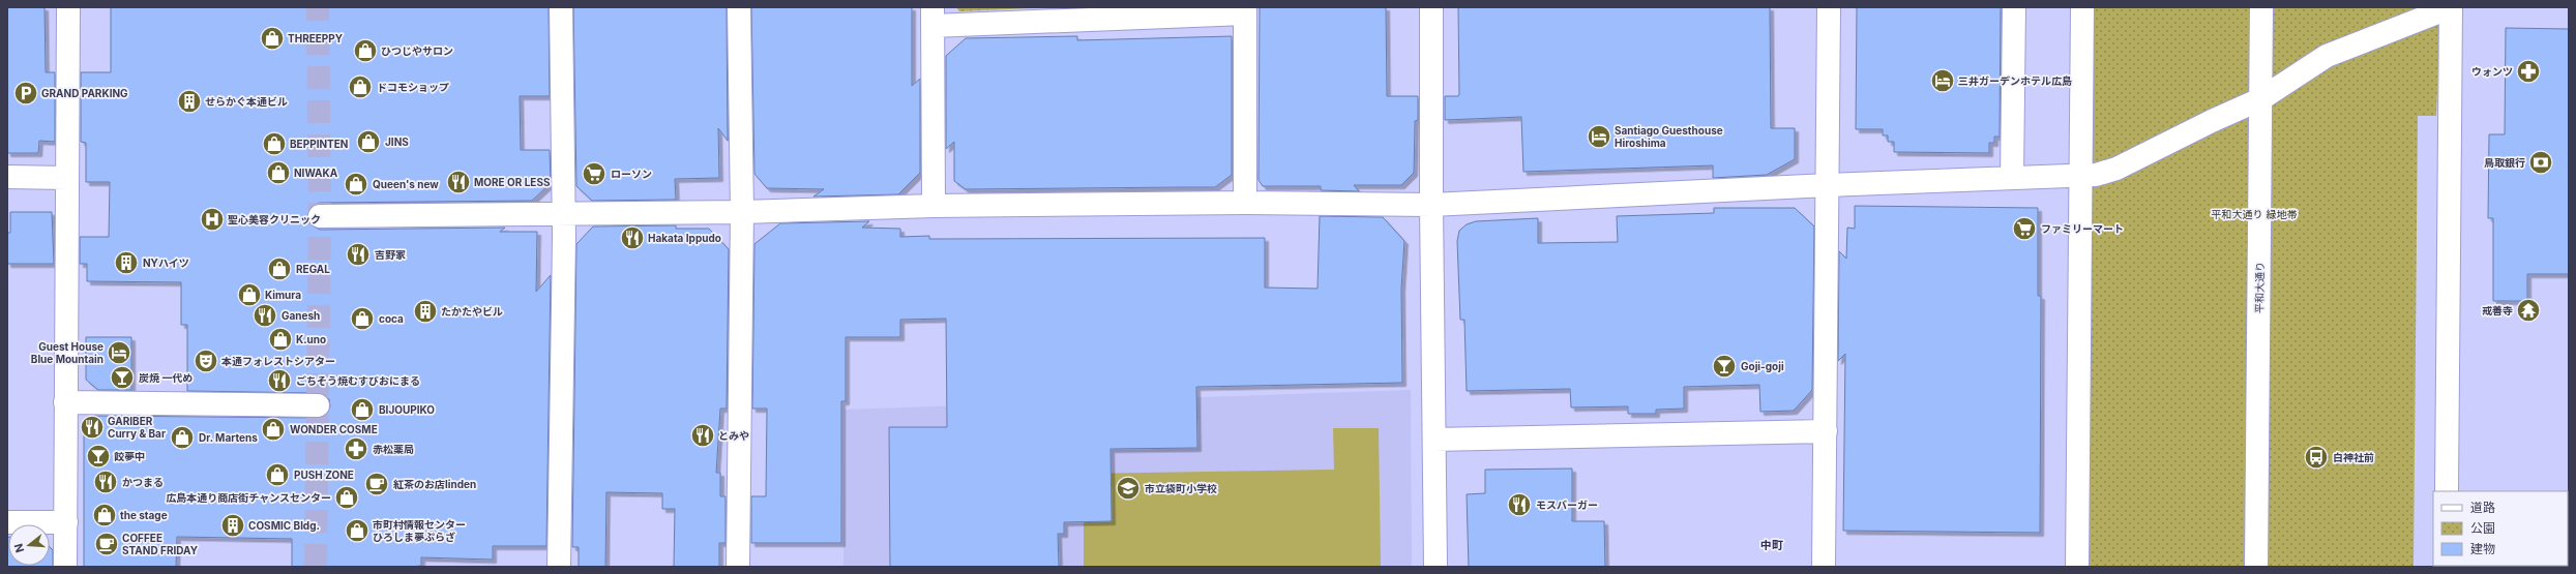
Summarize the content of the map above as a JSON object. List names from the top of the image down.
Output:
{
  "streets": {
    "street": ["平和大通り"]
  },
  "districts": ["中町"],
  "parks": ["平和大通り 緑地帯"],
  "places": {
    "shop": [
      "THREEPPY",
      "ひつじやサロン",
      "ドコモショップ",
      "JINS",
      "BEPPINTEN",
      "NIWAKA",
      "Queen's new",
      "REGAL",
      "Kimura",
      "coca",
      "K.uno",
      "BIJOUPIKO",
      "WONDER COSME",
      "Dr. Martens",
      "PUSH ZONE",
      "広島本通り商店街チャンスセンター",
      "the stage",
      "市町村情報センター ひろしま夢ぷらざ"
    ],
    "pharmacy": ["ウォンツ", "赤松薬局"],
    "hotel": ["三井ガーデンホテル広島", "Santiago Guesthouse Hiroshima", "Guest House Blue Mountain"],
    "parking": ["GRAND PARKING"],
    "building": [
      "せらかぐ本通ビル",
      "NYハイツ",
      "たかたやビル",
      "COSMIC Bldg."
    ],
    "bank": ["鳥取銀行"],
    "supermarket": ["ローソン", "ファミリーマート"],
    "restaurant": [
      "MORE OR LESS",
      "Hakata Ippudo",
      "吉野家",
      "Ganesh",
      "ごちそう焼むすびおにまる",
      "GARIBER Curry & Bar",
      "とみや",
      "かつまる",
      "モスバーガー"
    ],
    "hospital": ["聖心美容クリニック"],
    "temple": ["戒善寺"],
    "theatre": ["本通フォレストシアター"],
    "bar": ["Goji-goji", "炭焼 一代め", "餃夢中"],
    "bus stop": ["白神社前"],
    "cafe": ["紅茶のお店linden", "COFFEE STAND FRIDAY"],
    "school or university": ["市立袋町小学校"]
  },
  "legend": ["道路", "公園", "建物"],
  "north": "left"
}
